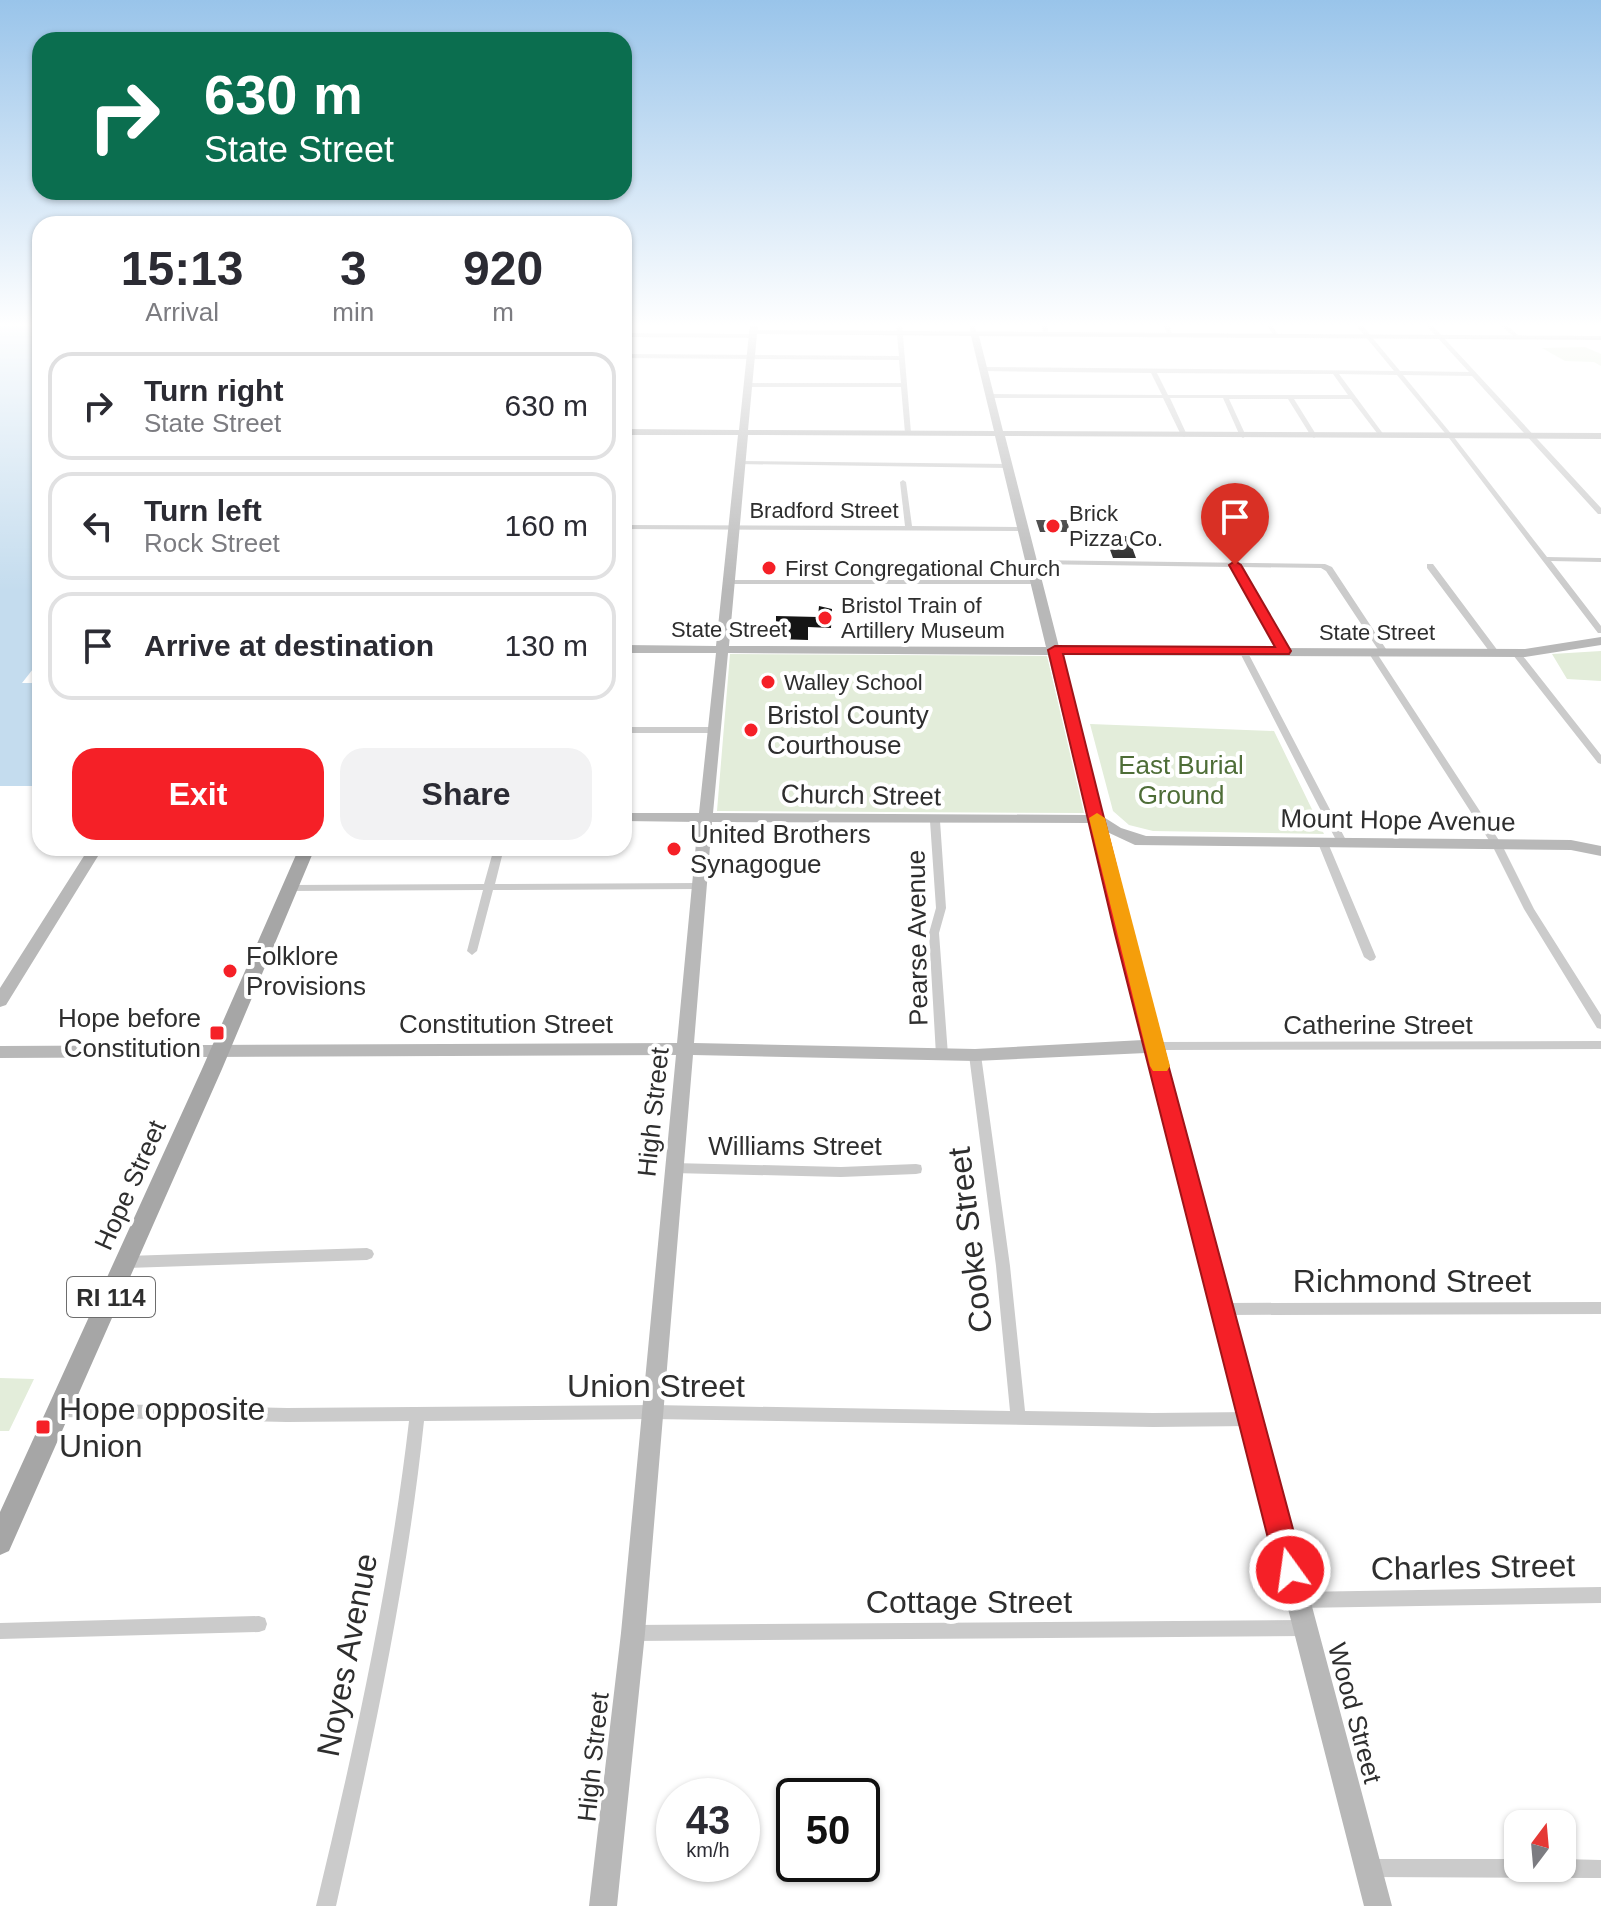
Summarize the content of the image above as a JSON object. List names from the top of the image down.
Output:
{
  "streets": {
    "main road": ["Hope Street", "RI 114"],
    "street": [
      "Bradford Street",
      "State Street",
      "Church Street",
      "Mount Hope Avenue",
      "Pearse Avenue",
      "Constitution Street",
      "Catherine Street",
      "High Street",
      "Williams Street",
      "Cooke Street",
      "Richmond Street",
      "Union Street",
      "Charles Street",
      "Cottage Street",
      "Noyes Avenue",
      "Wood Street"
    ]
  },
  "crossings": [
    ["Bradford Street", "High Street"],
    ["Bradford Street", "Wood Street"],
    ["State Street", "High Street"],
    ["State Street", "Wood Street"],
    ["Church Street", "Mount Hope Avenue"],
    ["Church Street", "Pearse Avenue"],
    ["Church Street", "High Street"],
    ["Church Street", "Wood Street"],
    ["Mount Hope Avenue", "Wood Street"],
    ["Pearse Avenue", "Constitution Street"],
    ["Constitution Street", "Catherine Street"],
    ["Constitution Street", "High Street"],
    ["Constitution Street", "Hope Street"],
    ["Constitution Street", "Cooke Street"],
    ["Constitution Street", "Wood Street"],
    ["Catherine Street", "Wood Street"],
    ["High Street", "Williams Street"],
    ["High Street", "Union Street"],
    ["High Street", "Cottage Street"],
    ["Hope Street", "Union Street"],
    ["Cooke Street", "Union Street"],
    ["Richmond Street", "Wood Street"],
    ["Union Street", "Noyes Avenue"],
    ["Union Street", "Wood Street"],
    ["Charles Street", "Wood Street"],
    ["Cottage Street", "Wood Street"]
  ],
  "parks": ["East Burial Ground"],
  "places": {
    "other": [
      "Brick Pizza Co.",
      "First Congregational Church",
      "Bristol Train of Artillery Museum",
      "Walley School",
      "Bristol County Courthouse",
      "United Brothers Synagogue",
      "Folklore Provisions"
    ],
    "transit": ["Hope before Constitution", "Hope opposite Union"]
  },
  "north": "top",
  "page": {
    "turn": ["630 m", "State Street"],
    "eta": [
      "15:13",
      "Arrival",
      "3",
      "min",
      "920",
      "m"
    ],
    "list": [
      {
        "name": "Turn right",
        "note": "State Street",
        "value": "630 m"
      },
      {
        "name": "Turn left",
        "note": "Rock Street",
        "value": "160 m"
      },
      {
        "name": "Arrive at destination",
        "value": "130 m"
      }
    ],
    "buttons": ["Exit", "Share"],
    "speed": "43 km/h",
    "limit": "50"
  }
}
